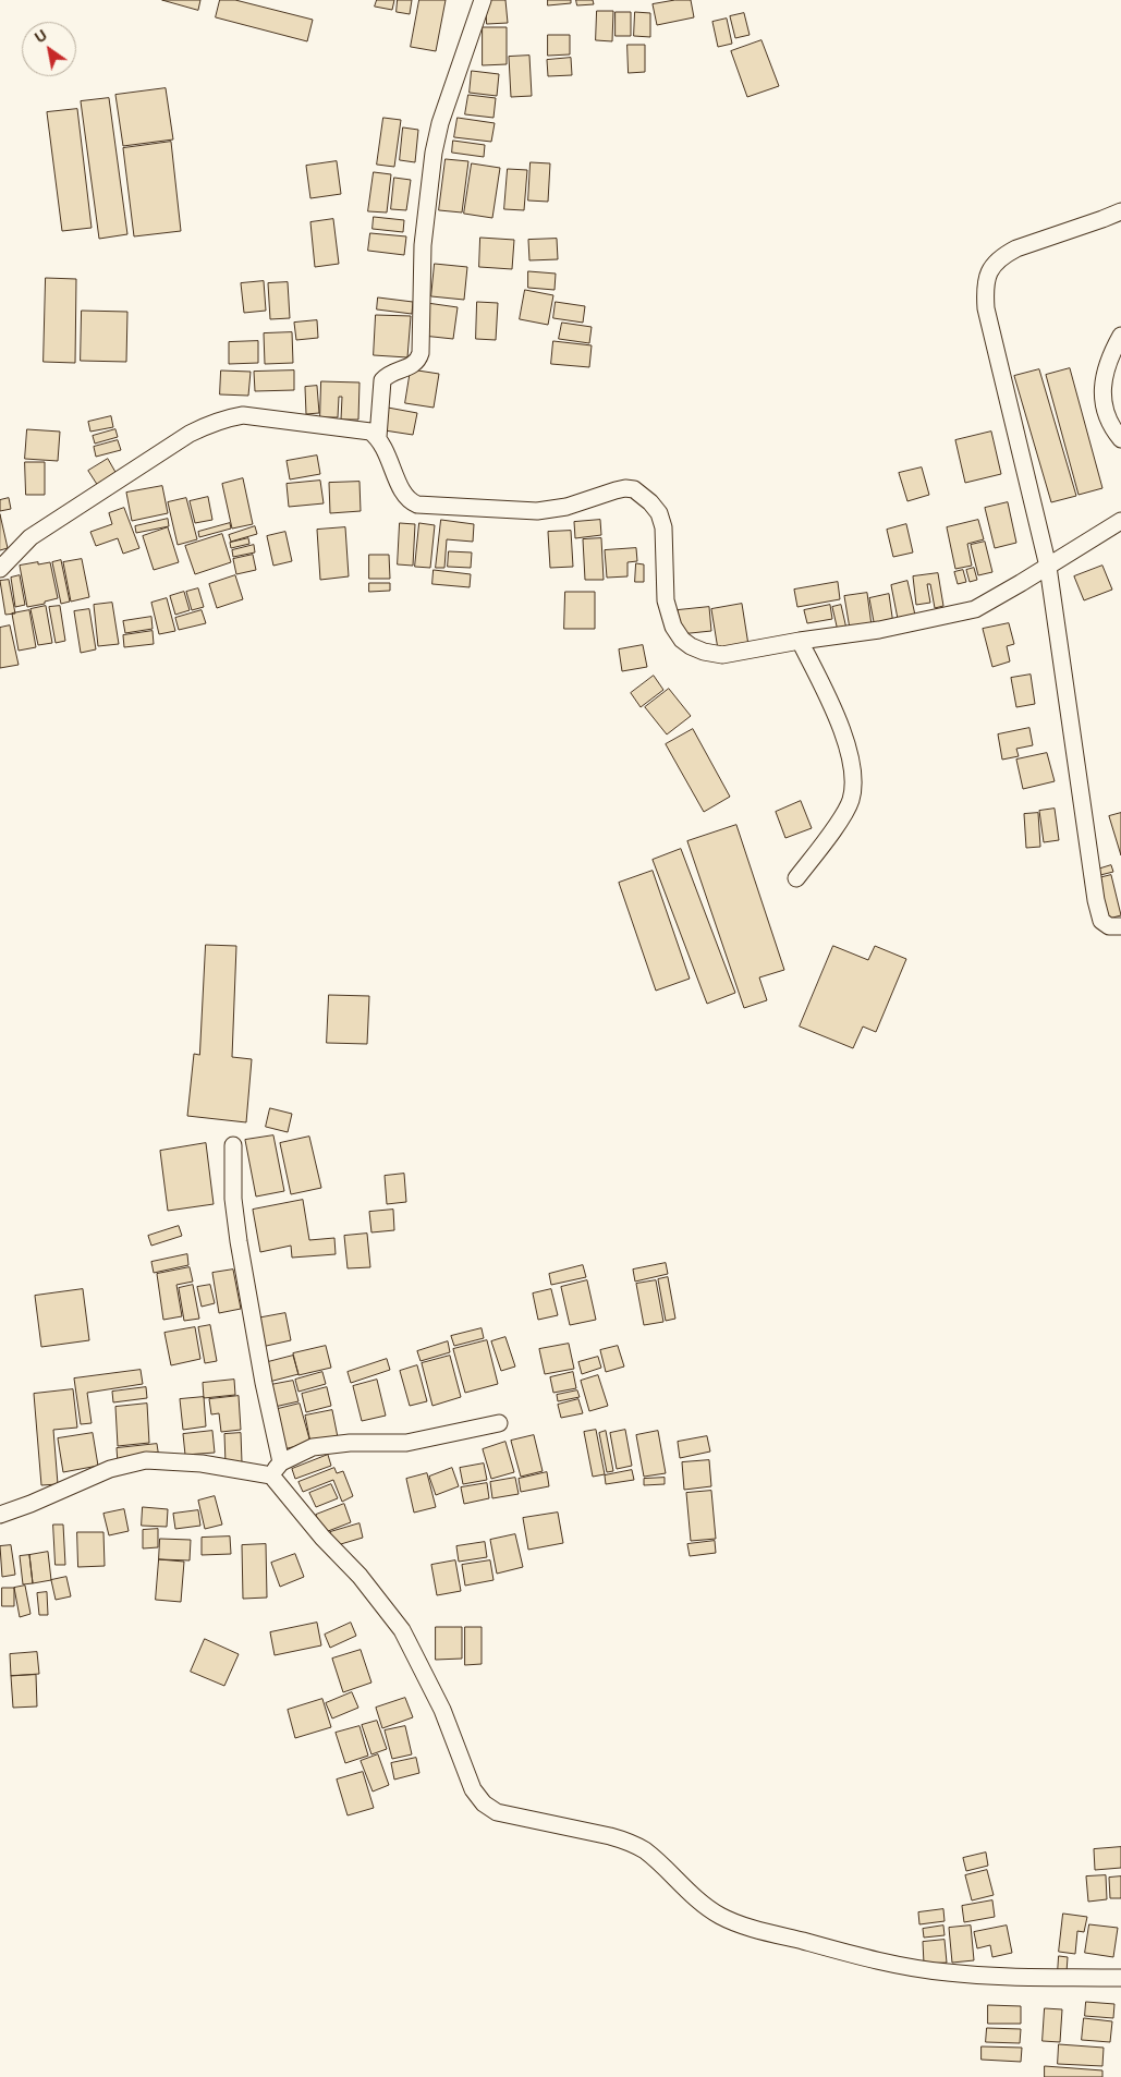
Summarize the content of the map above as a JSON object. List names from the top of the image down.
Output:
{
  "north": "top left"
}
